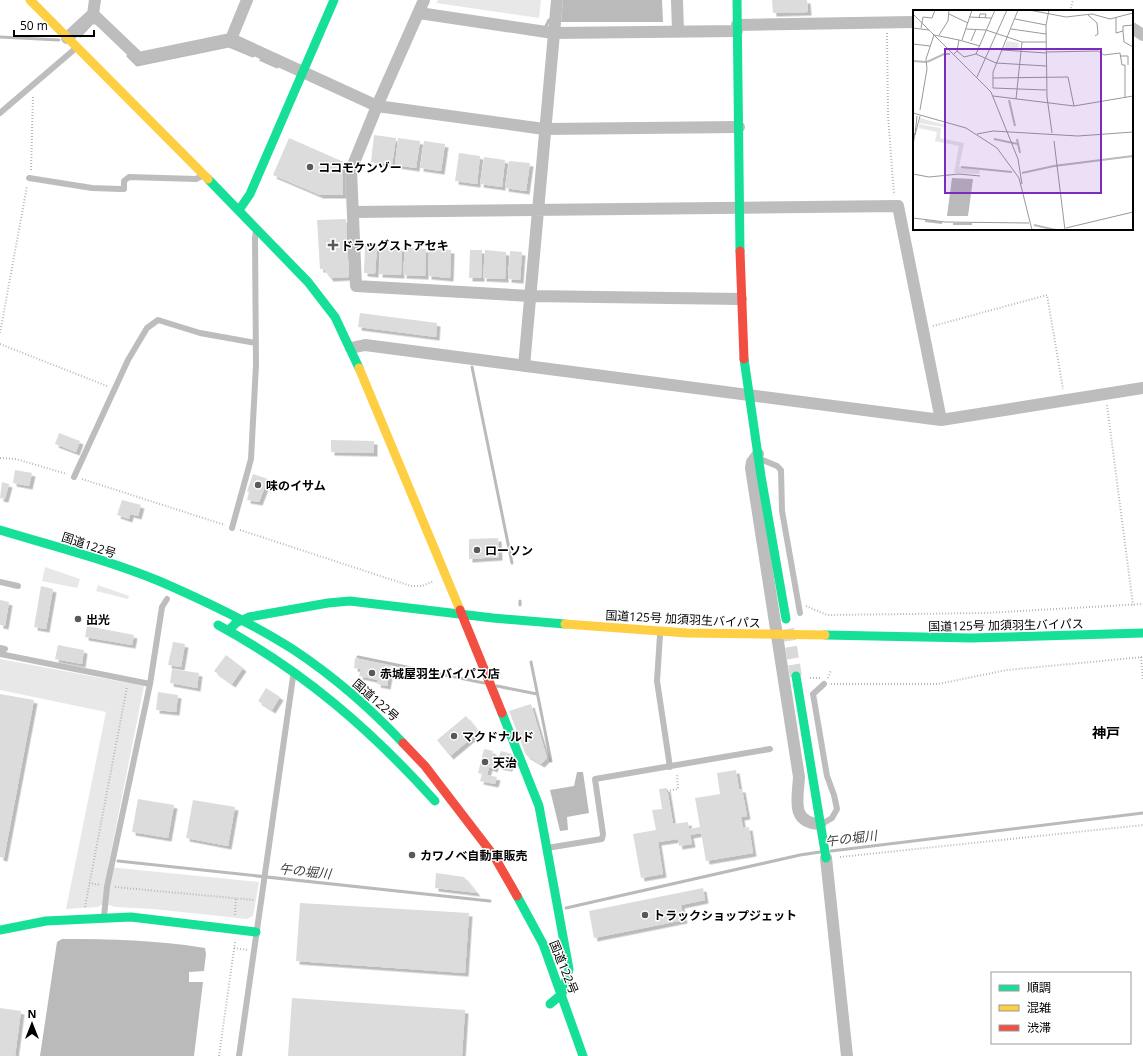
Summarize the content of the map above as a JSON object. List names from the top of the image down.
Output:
{
  "streets": {
    "main road": ["国道122号", "国道125号 加須羽生バイパス"]
  },
  "crossings": [
    ["国道122号", "国道125号 加須羽生バイパス"]
  ],
  "districts": ["神戸"],
  "water": ["午の堀川"],
  "places": {
    "other": [
      "ココモケンゾー",
      "味のイサム",
      "ローソン",
      "出光",
      "赤城屋羽生バイパス店",
      "マクドナルド",
      "天治",
      "カワノベ自動車販売",
      "トラックショップジェット"
    ],
    "health": ["ドラッグストアセキ"]
  },
  "legend": ["順調", "混雑", "渋滞"],
  "scale_bar": "50 m",
  "north": "top"
}
